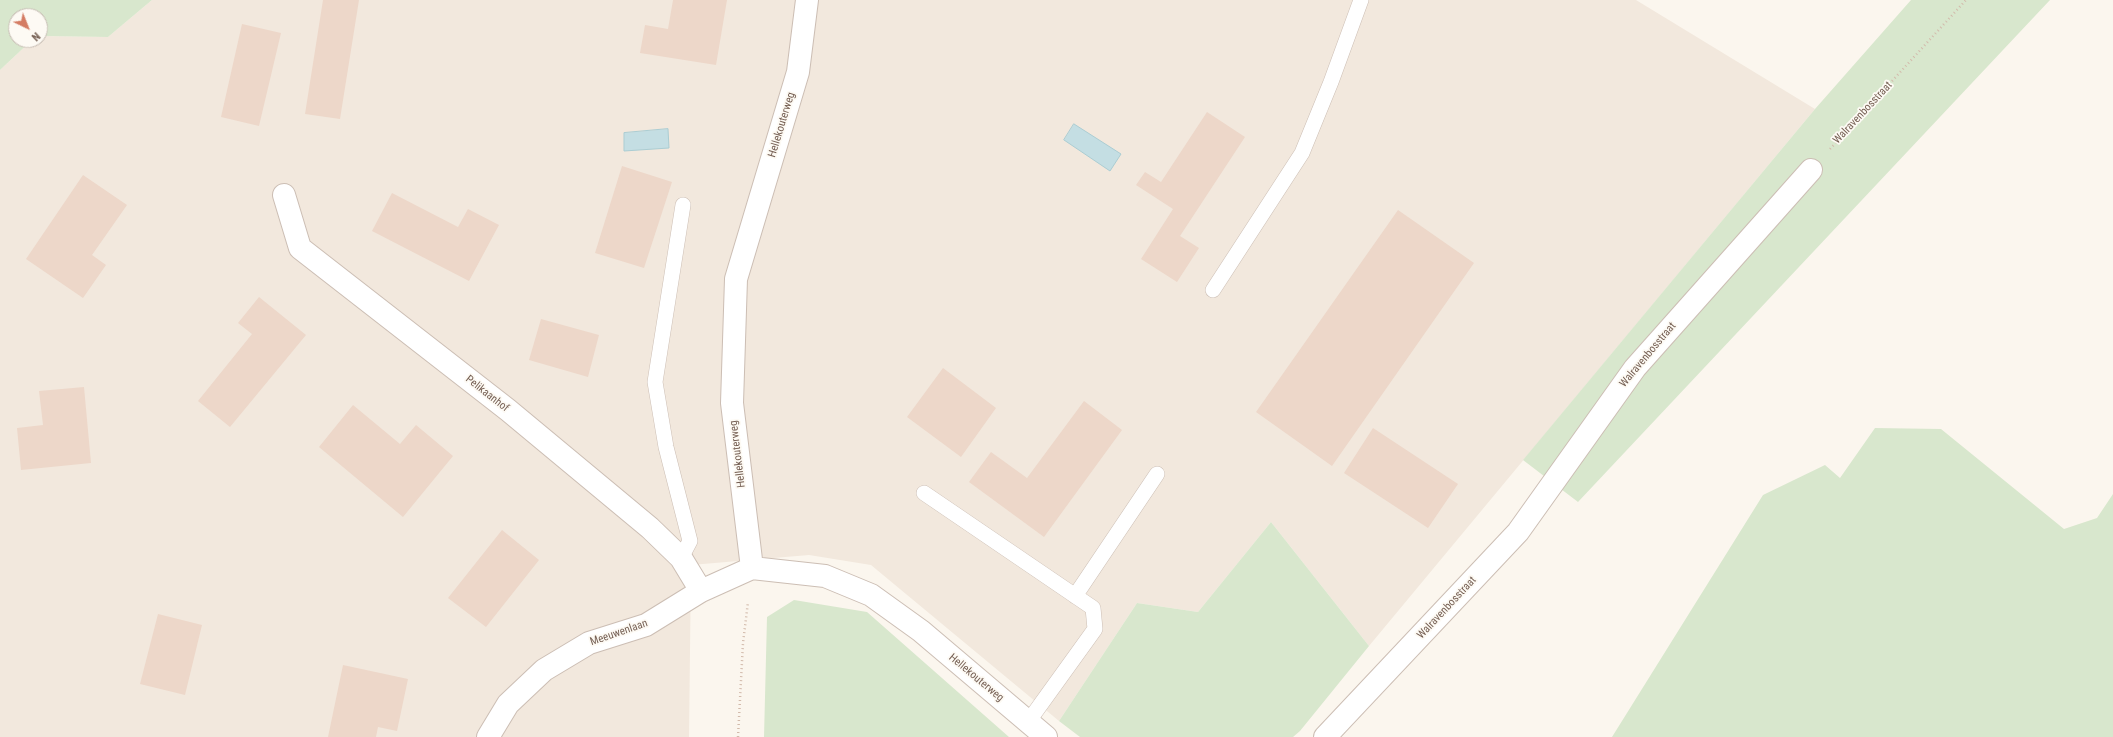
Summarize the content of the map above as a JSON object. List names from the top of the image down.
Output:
{
  "streets": {
    "street": [
      "Walravenbosstraat",
      "Hellekouterweg",
      "Pelikaanhof",
      "Meeuwenlaan"
    ]
  },
  "crossings": [
    ["Hellekouterweg", "Meeuwenlaan"],
    ["Pelikaanhof", "Meeuwenlaan"]
  ],
  "north": "bottom right"
}
